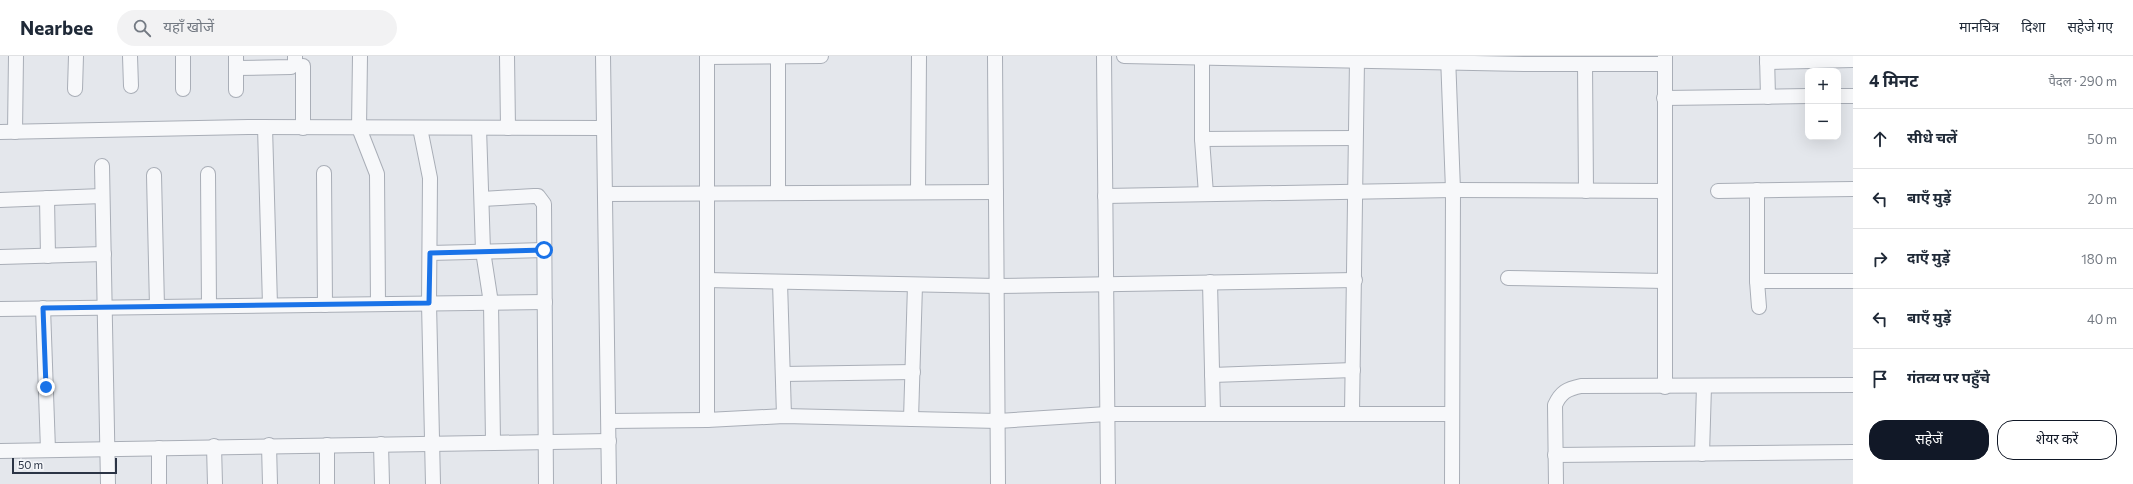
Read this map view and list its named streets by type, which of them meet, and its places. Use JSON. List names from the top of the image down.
{
  "scale_bar": "50 m",
  "page": {
    "header": "Nearbee",
    "search": "यहाँ खोजें",
    "nav": ["मानचित्र", "दिशा", "सहेजे गए"],
    "heading": ["4 मिनट", "पैदल · 290 m"],
    "map_buttons": ["+", "−"],
    "list": [
      ["सीधे चलें", "50 m"],
      ["बाएँ मुड़ें", "20 m"],
      ["दाएँ मुड़ें", "180 m"],
      ["बाएँ मुड़ें", "40 m"],
      "गंतव्य पर पहुँचे"
    ],
    "buttons": ["सहेजें", "शेयर करें"],
    "scale": "50 m"
  }
}
